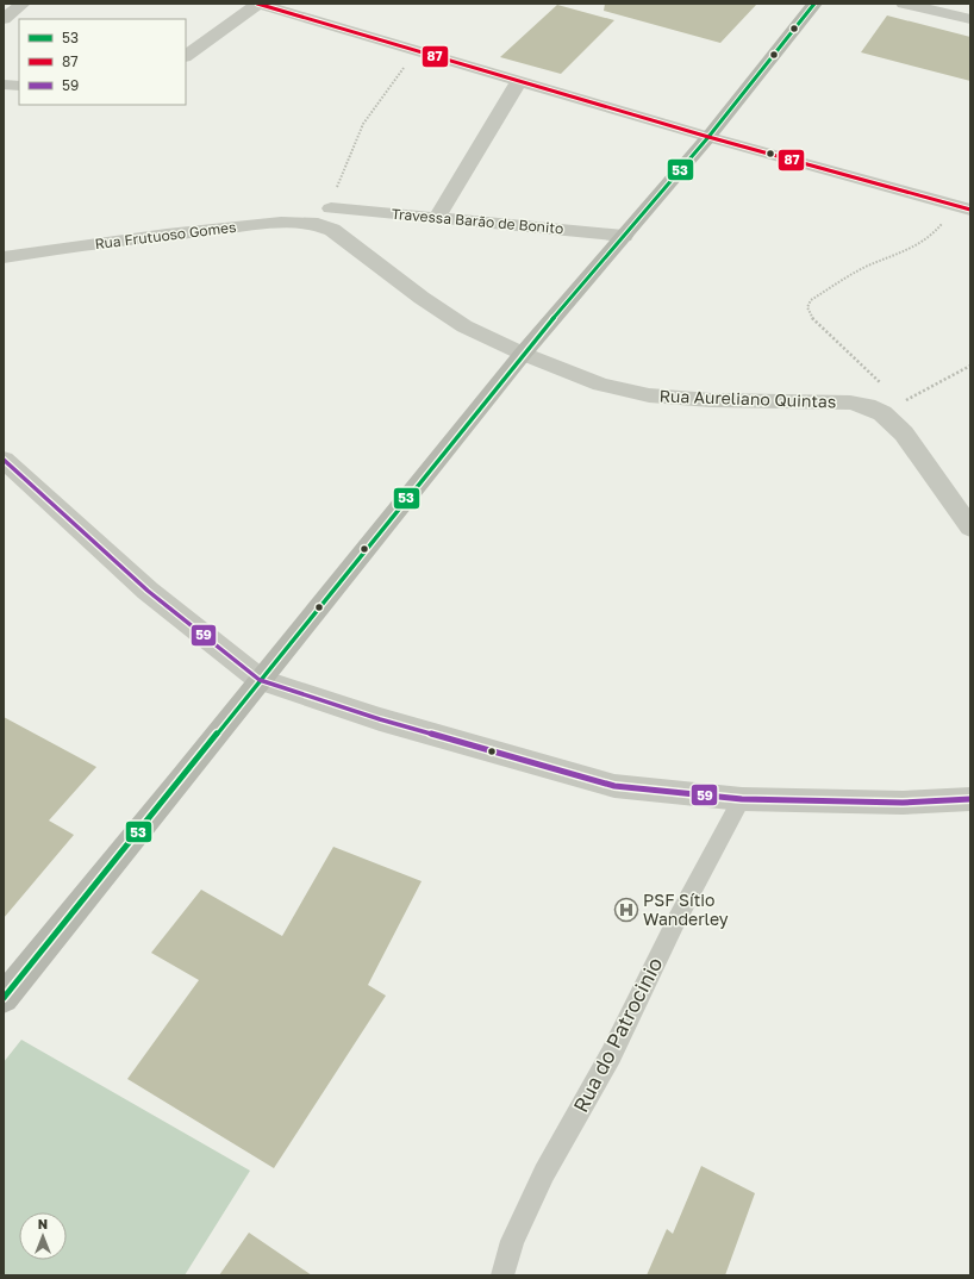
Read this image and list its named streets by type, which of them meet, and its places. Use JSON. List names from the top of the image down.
{
  "streets": {
    "street": ["Travessa Barão de Bonito", "Rua Frutuoso Gomes", "Rua Aureliano Quintas"],
    "lane": ["Rua do Patrocinio"]
  },
  "crossings": [
    ["Travessa Barão de Bonito", "Rua Frutuoso Gomes"],
    ["Travessa Barão de Bonito", "Rua Aureliano Quintas"],
    ["Rua Frutuoso Gomes", "Rua Aureliano Quintas"]
  ],
  "places": {
    "hospital": ["PSF Sítio Wanderley"]
  },
  "lines": ["transit line 53", "transit line 87", "transit line 59"],
  "legend": ["53", "87", "59"],
  "north": "top"
}
